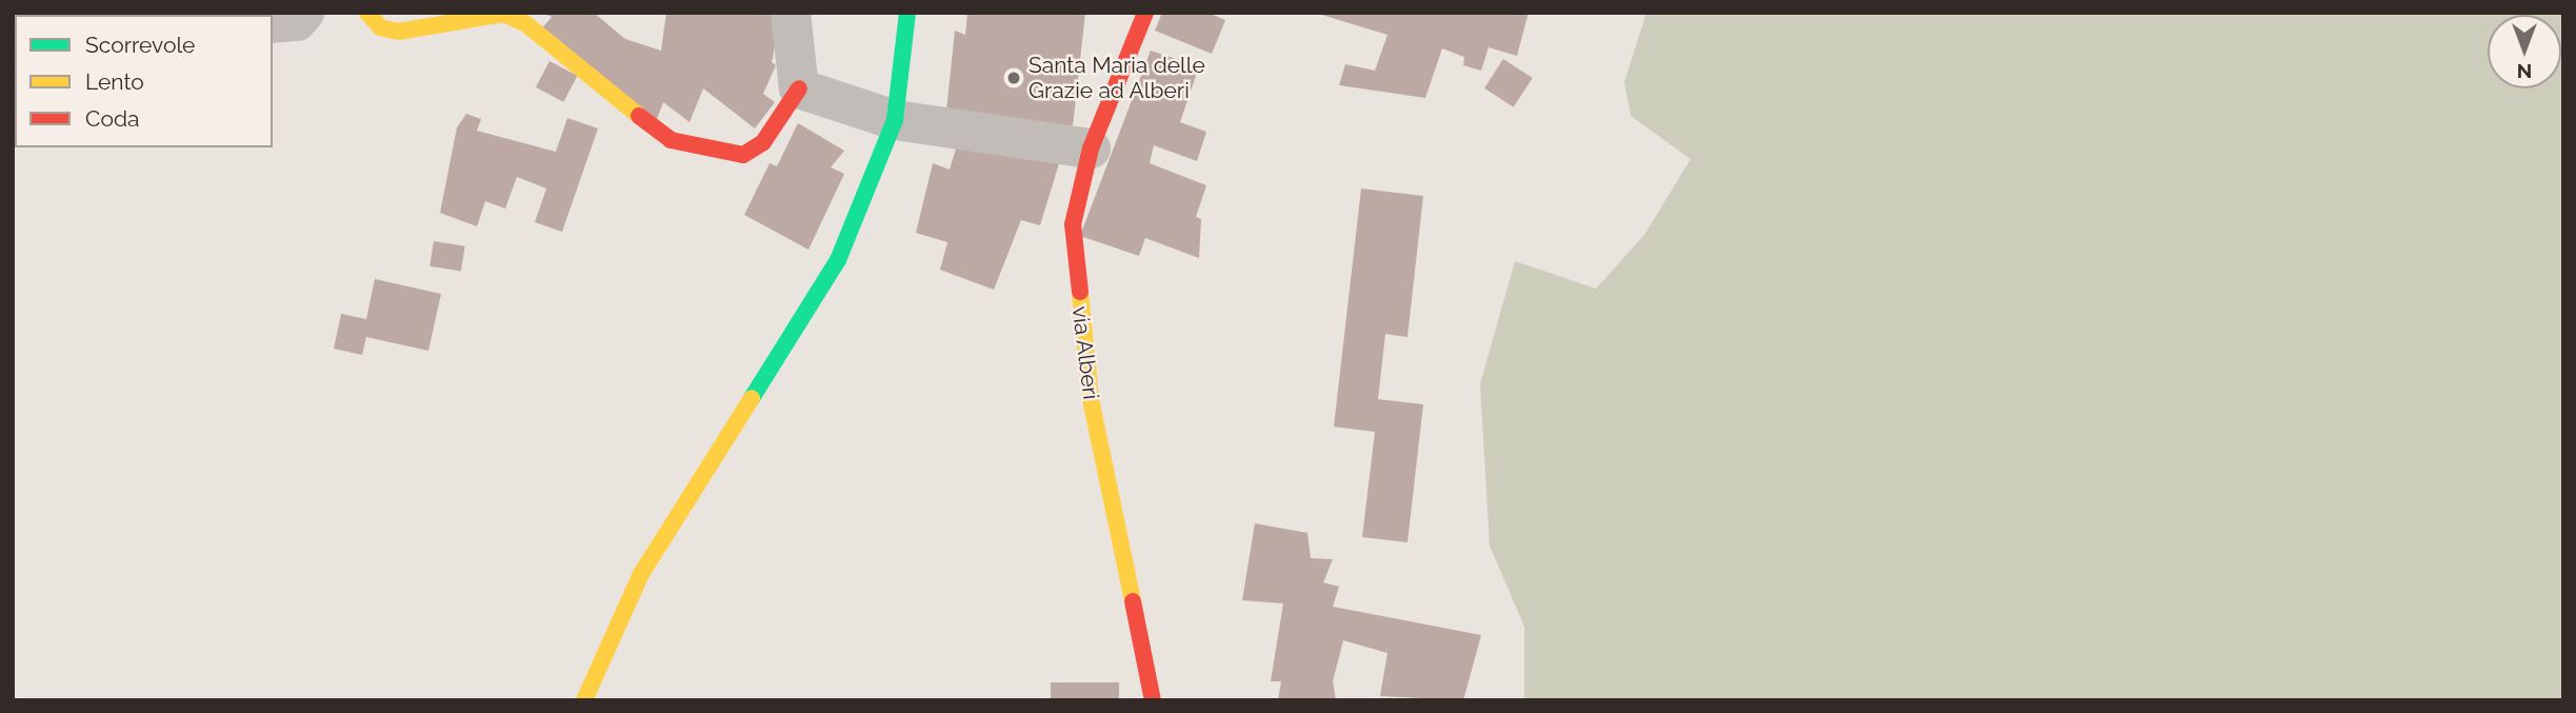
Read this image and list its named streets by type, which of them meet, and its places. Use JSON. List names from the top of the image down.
{
  "streets": {
    "street": ["via Alberi"]
  },
  "places": ["Santa Maria delle Grazie ad Alberi"],
  "legend": ["Scorrevole", "Lento", "Coda"],
  "north": "bottom"
}
